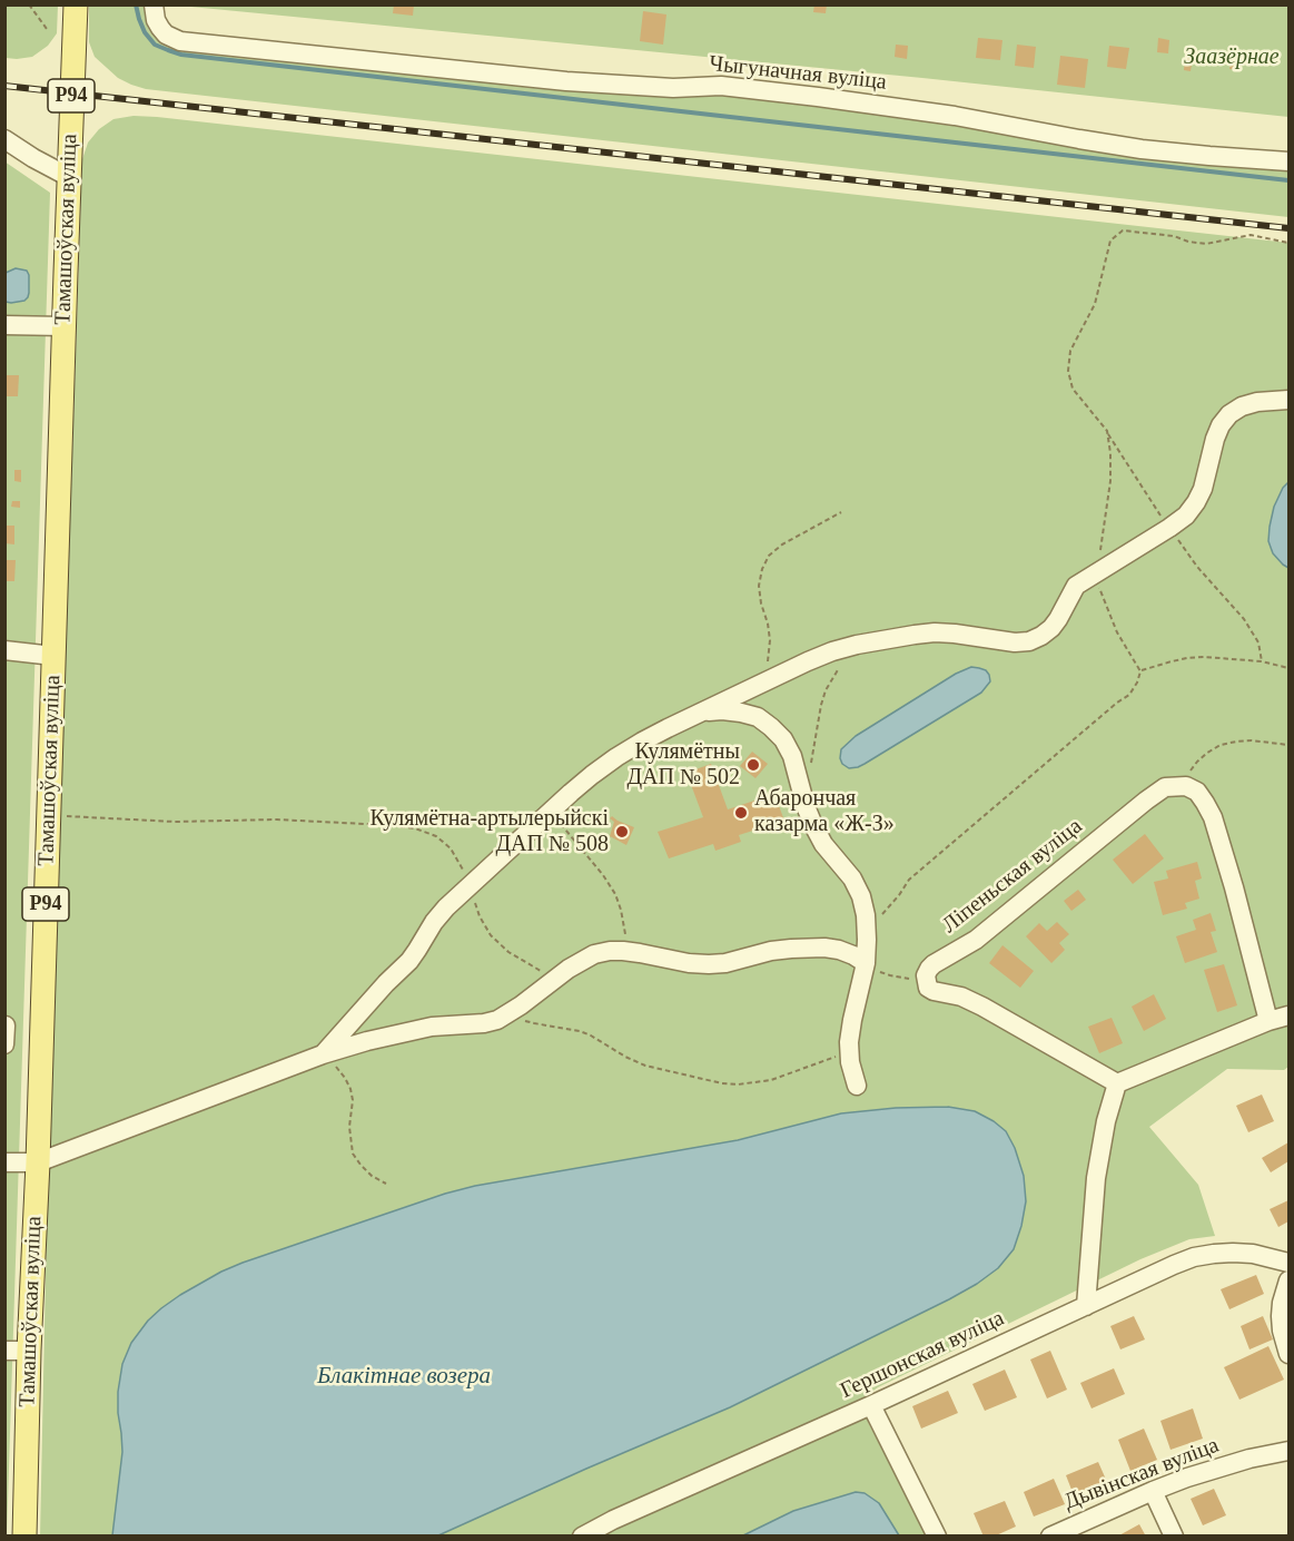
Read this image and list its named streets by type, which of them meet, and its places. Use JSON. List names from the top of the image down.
{
  "streets": {
    "main road": ["Р94", "Тамашоўская вуліца"],
    "street": [
      "Чыгуначная вуліца",
      "Ліпеньская вуліца",
      "Гершонская вуліца",
      "Дывінская вуліца"
    ]
  },
  "water": ["Блакітнае возера"],
  "parks": ["Заазёрнае"],
  "places": ["Кулямётны ДАП № 502", "Абарончая казарма «Ж-З»", "Кулямётна-артылерыйскі ДАП № 508"]
}
